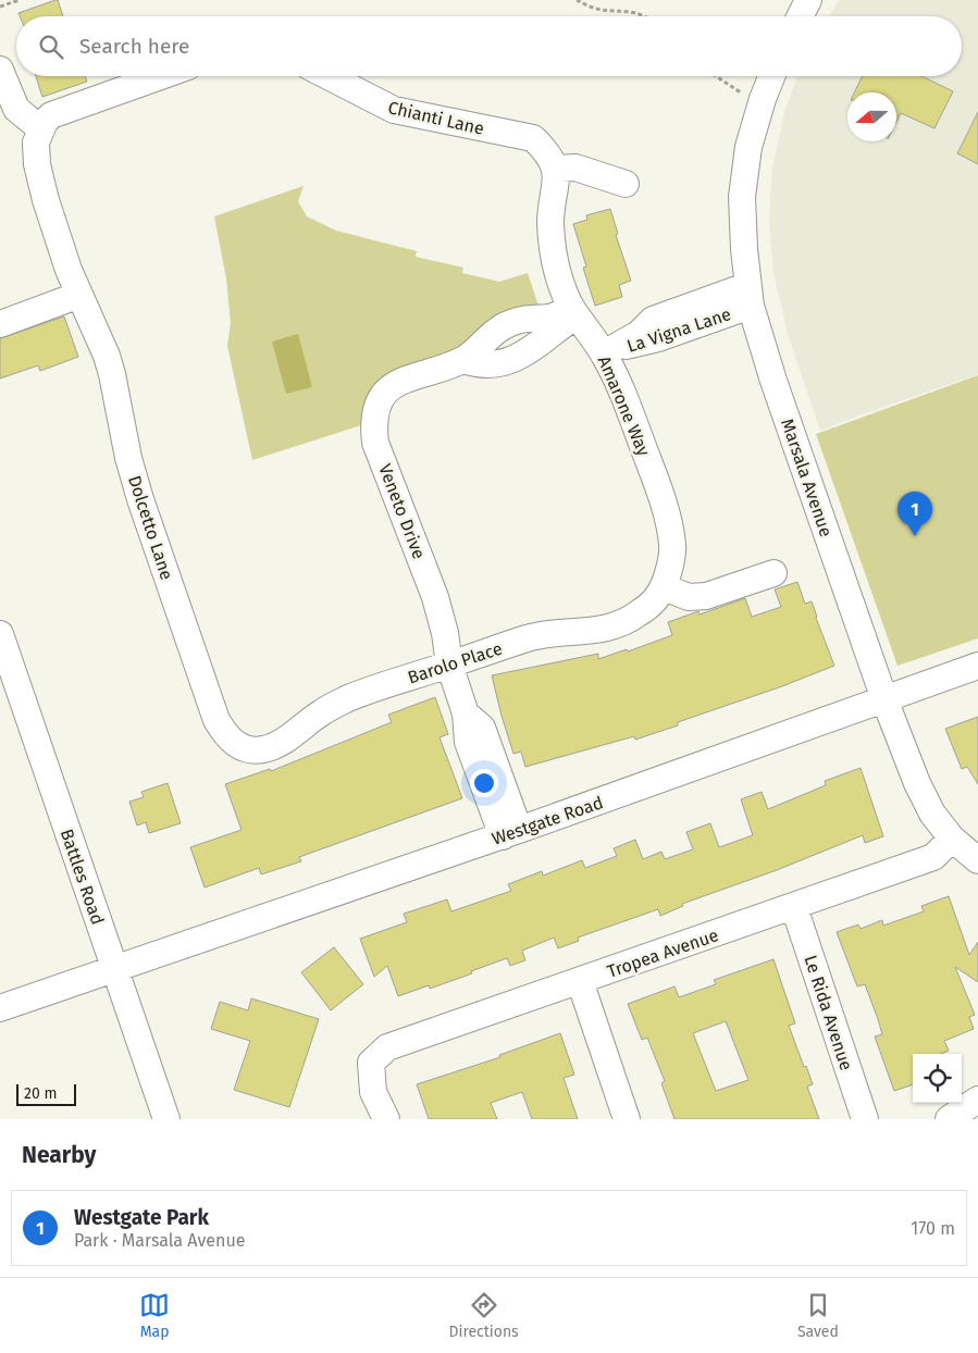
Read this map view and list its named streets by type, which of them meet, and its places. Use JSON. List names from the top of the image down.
{
  "streets": {
    "street": [
      "Chianti Lane",
      "La Vigna Lane",
      "Amarone Way",
      "Marsala Avenue",
      "Veneto Drive",
      "Dolcetto Lane",
      "Barolo Place",
      "Westgate Road",
      "Battles Road",
      "Tropea Avenue",
      "Le Rida Avenue"
    ]
  },
  "crossings": [
    ["Chianti Lane", "Amarone Way"],
    ["La Vigna Lane", "Amarone Way"],
    ["La Vigna Lane", "Marsala Avenue"],
    ["Amarone Way", "Veneto Drive"],
    ["Amarone Way", "Barolo Place"],
    ["Marsala Avenue", "Westgate Road"],
    ["Marsala Avenue", "Tropea Avenue"],
    ["Veneto Drive", "Barolo Place"],
    ["Veneto Drive", "Westgate Road"],
    ["Dolcetto Lane", "Barolo Place"],
    ["Westgate Road", "Battles Road"],
    ["Tropea Avenue", "Le Rida Avenue"]
  ],
  "scale_bar": "20 m",
  "north": "left",
  "page": {
    "search": "Search here",
    "pins": "1",
    "scale": "20 m",
    "heading": "Nearby",
    "list": [
      {
        "mark": "1",
        "name": "Westgate Park",
        "note": "Park · Marsala Avenue",
        "value": "170 m"
      }
    ],
    "nav": ["Map", "Directions", "Saved"]
  }
}
